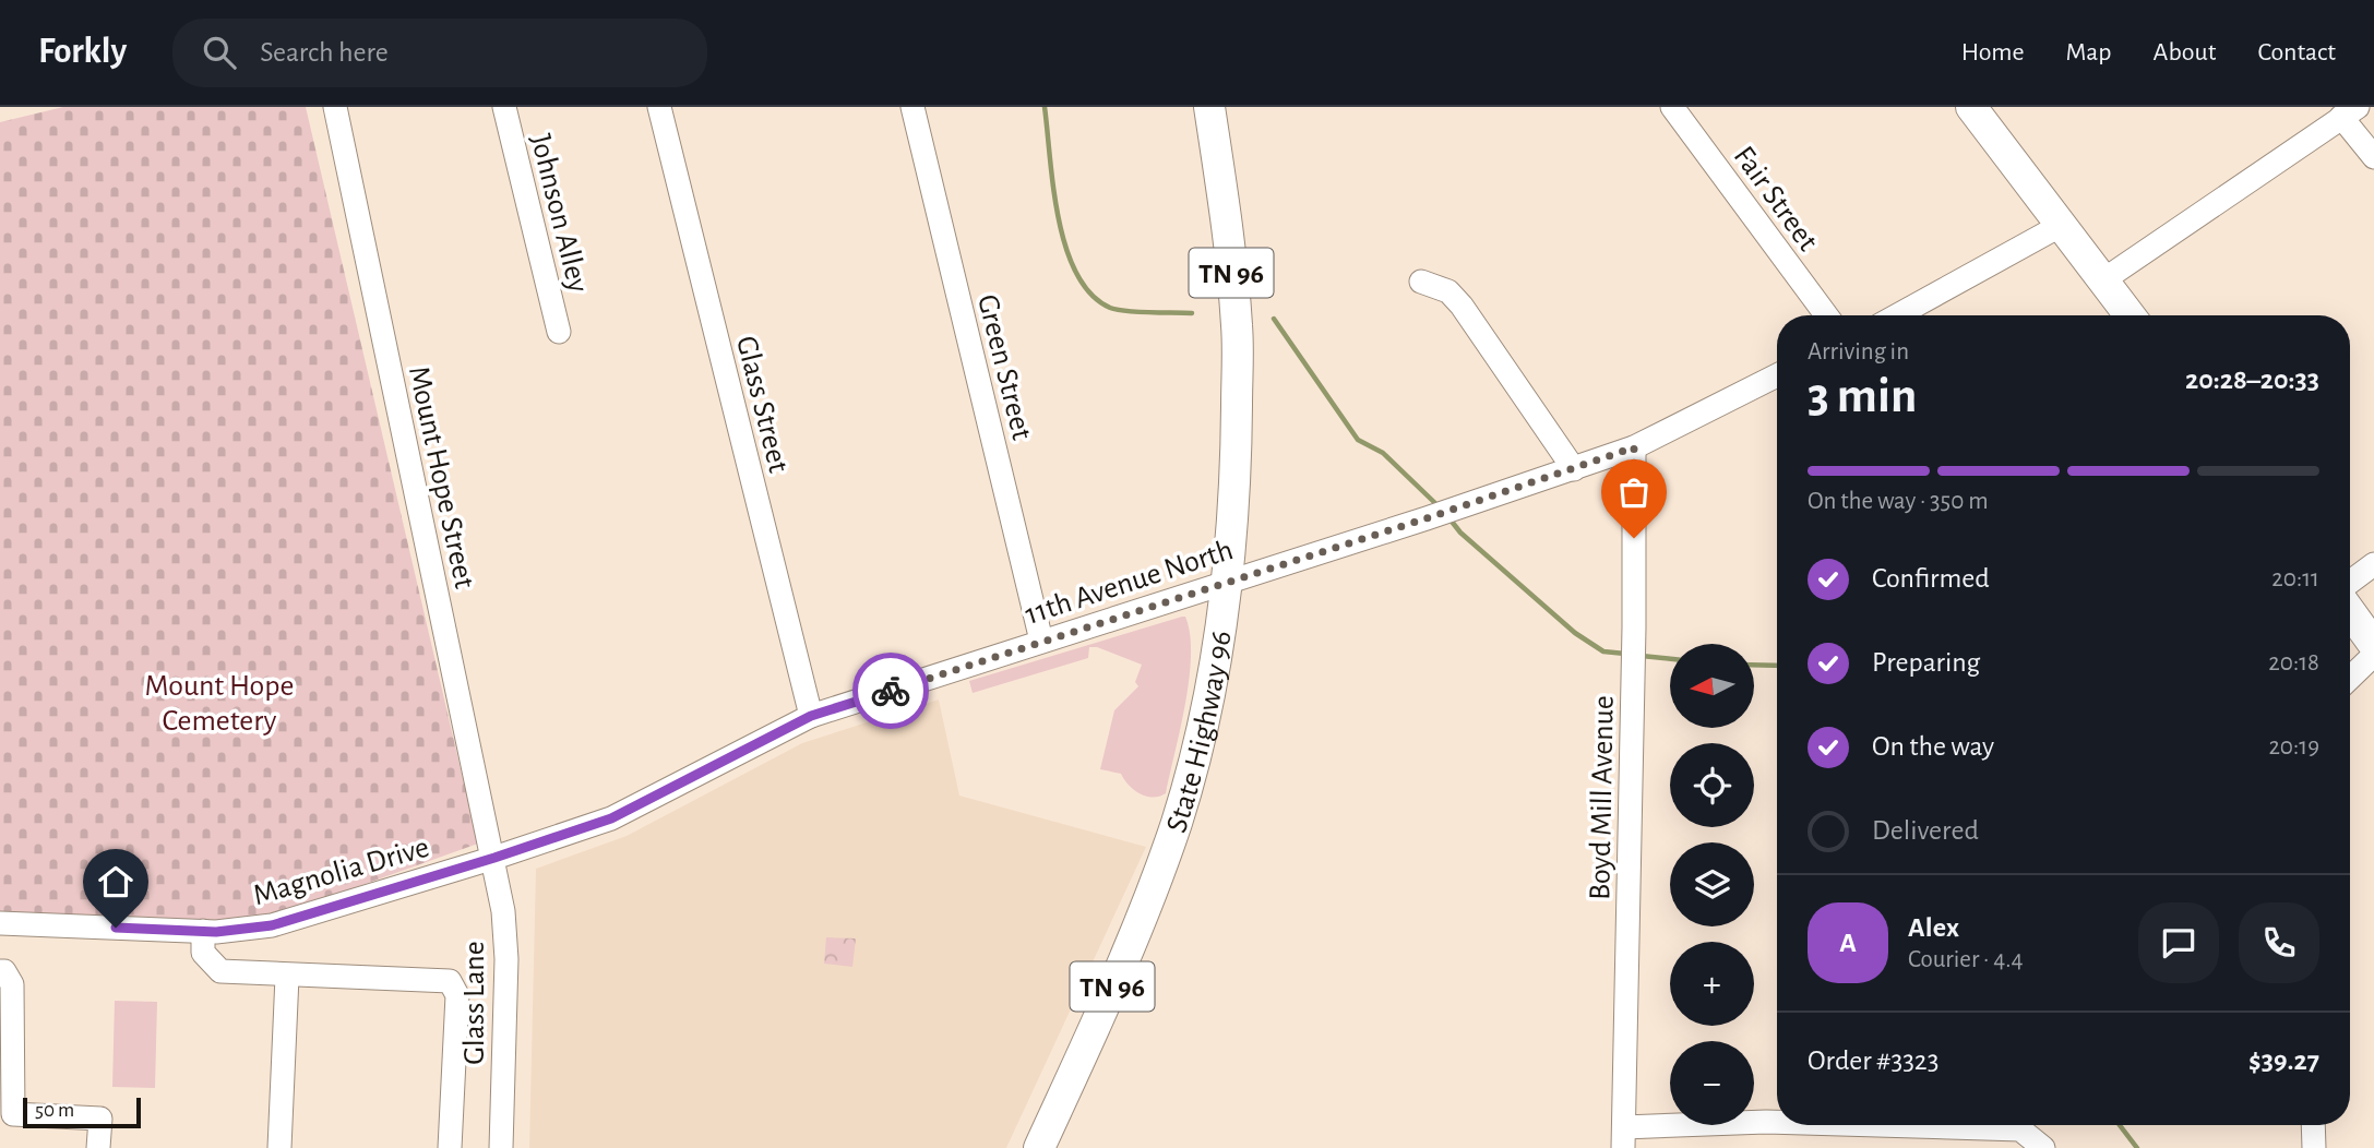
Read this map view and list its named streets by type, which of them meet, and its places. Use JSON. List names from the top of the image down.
{
  "streets": {
    "main road": ["TN 96", "State Highway 96"],
    "street": [
      "Fair Street",
      "Johnson Alley",
      "Green Street",
      "Glass Street",
      "Mount Hope Street",
      "11th Avenue North",
      "Boyd Mill Avenue",
      "Magnolia Drive",
      "Glass Lane"
    ]
  },
  "crossings": [
    ["Green Street", "11th Avenue North"],
    ["Glass Street", "11th Avenue North"],
    ["Mount Hope Street", "11th Avenue North"],
    ["Mount Hope Street", "Magnolia Drive"],
    ["Mount Hope Street", "Glass Lane"],
    ["11th Avenue North", "State Highway 96"],
    ["11th Avenue North", "Boyd Mill Avenue"],
    ["11th Avenue North", "Magnolia Drive"],
    ["11th Avenue North", "Glass Lane"],
    ["Magnolia Drive", "Glass Lane"]
  ],
  "parks": ["Mount Hope Cemetery"],
  "scale_bar": "50 m",
  "north": "left",
  "page": {
    "header": "Forkly",
    "search": "Search here",
    "nav": [
      "Home",
      "Map",
      "About",
      "Contact"
    ],
    "heading": ["3 min", "Arriving in", "20:28–20:33"],
    "panel": [
      "Alex",
      "Courier · 4.4",
      "Order #3323",
      "$39.27"
    ],
    "bar": "On the way · 350 m",
    "list": [
      ["Confirmed", "20:11"],
      ["Preparing", "20:18"],
      ["On the way", "20:19"],
      "Delivered"
    ],
    "map_buttons": ["+", "−"],
    "round": "A",
    "scale": "50 m"
  }
}
